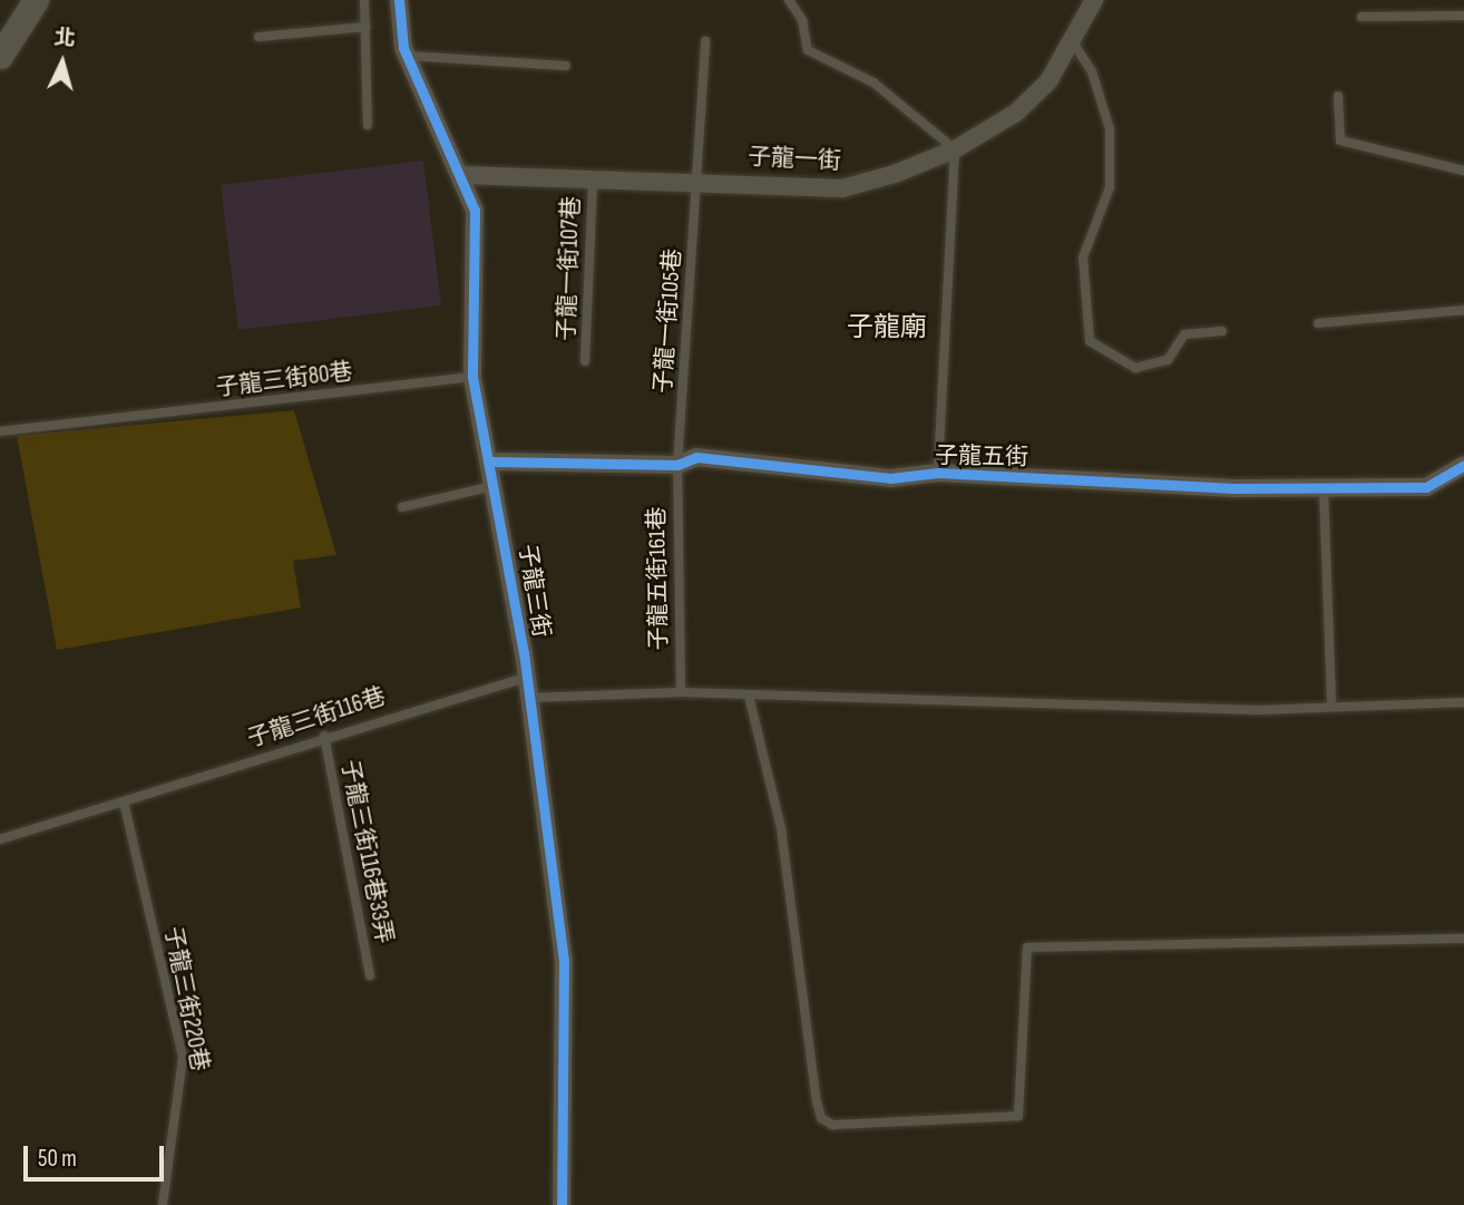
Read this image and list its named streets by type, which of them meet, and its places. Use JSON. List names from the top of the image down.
{
  "streets": {
    "street": ["子龍一街", "子龍五街", "子龍三街"],
    "lane": [
      "子龍一街107巷",
      "子龍一街105巷",
      "子龍三街80巷",
      "子龍五街161巷",
      "子龍三街116巷",
      "子龍三街116巷33弄",
      "子龍三街220巷"
    ]
  },
  "crossings": [
    ["子龍一街", "子龍一街107巷"],
    ["子龍一街", "子龍一街105巷"],
    ["子龍一街", "子龍三街"],
    ["子龍一街105巷", "子龍五街"],
    ["子龍一街105巷", "子龍五街161巷"],
    ["子龍三街80巷", "子龍三街"],
    ["子龍五街", "子龍五街161巷"],
    ["子龍五街", "子龍三街"],
    ["子龍三街", "子龍三街116巷"],
    ["子龍三街116巷", "子龍三街116巷33弄"],
    ["子龍三街116巷", "子龍三街220巷"]
  ],
  "districts": ["子龍廟"],
  "scale_bar": "50 m",
  "north": "top"
}
